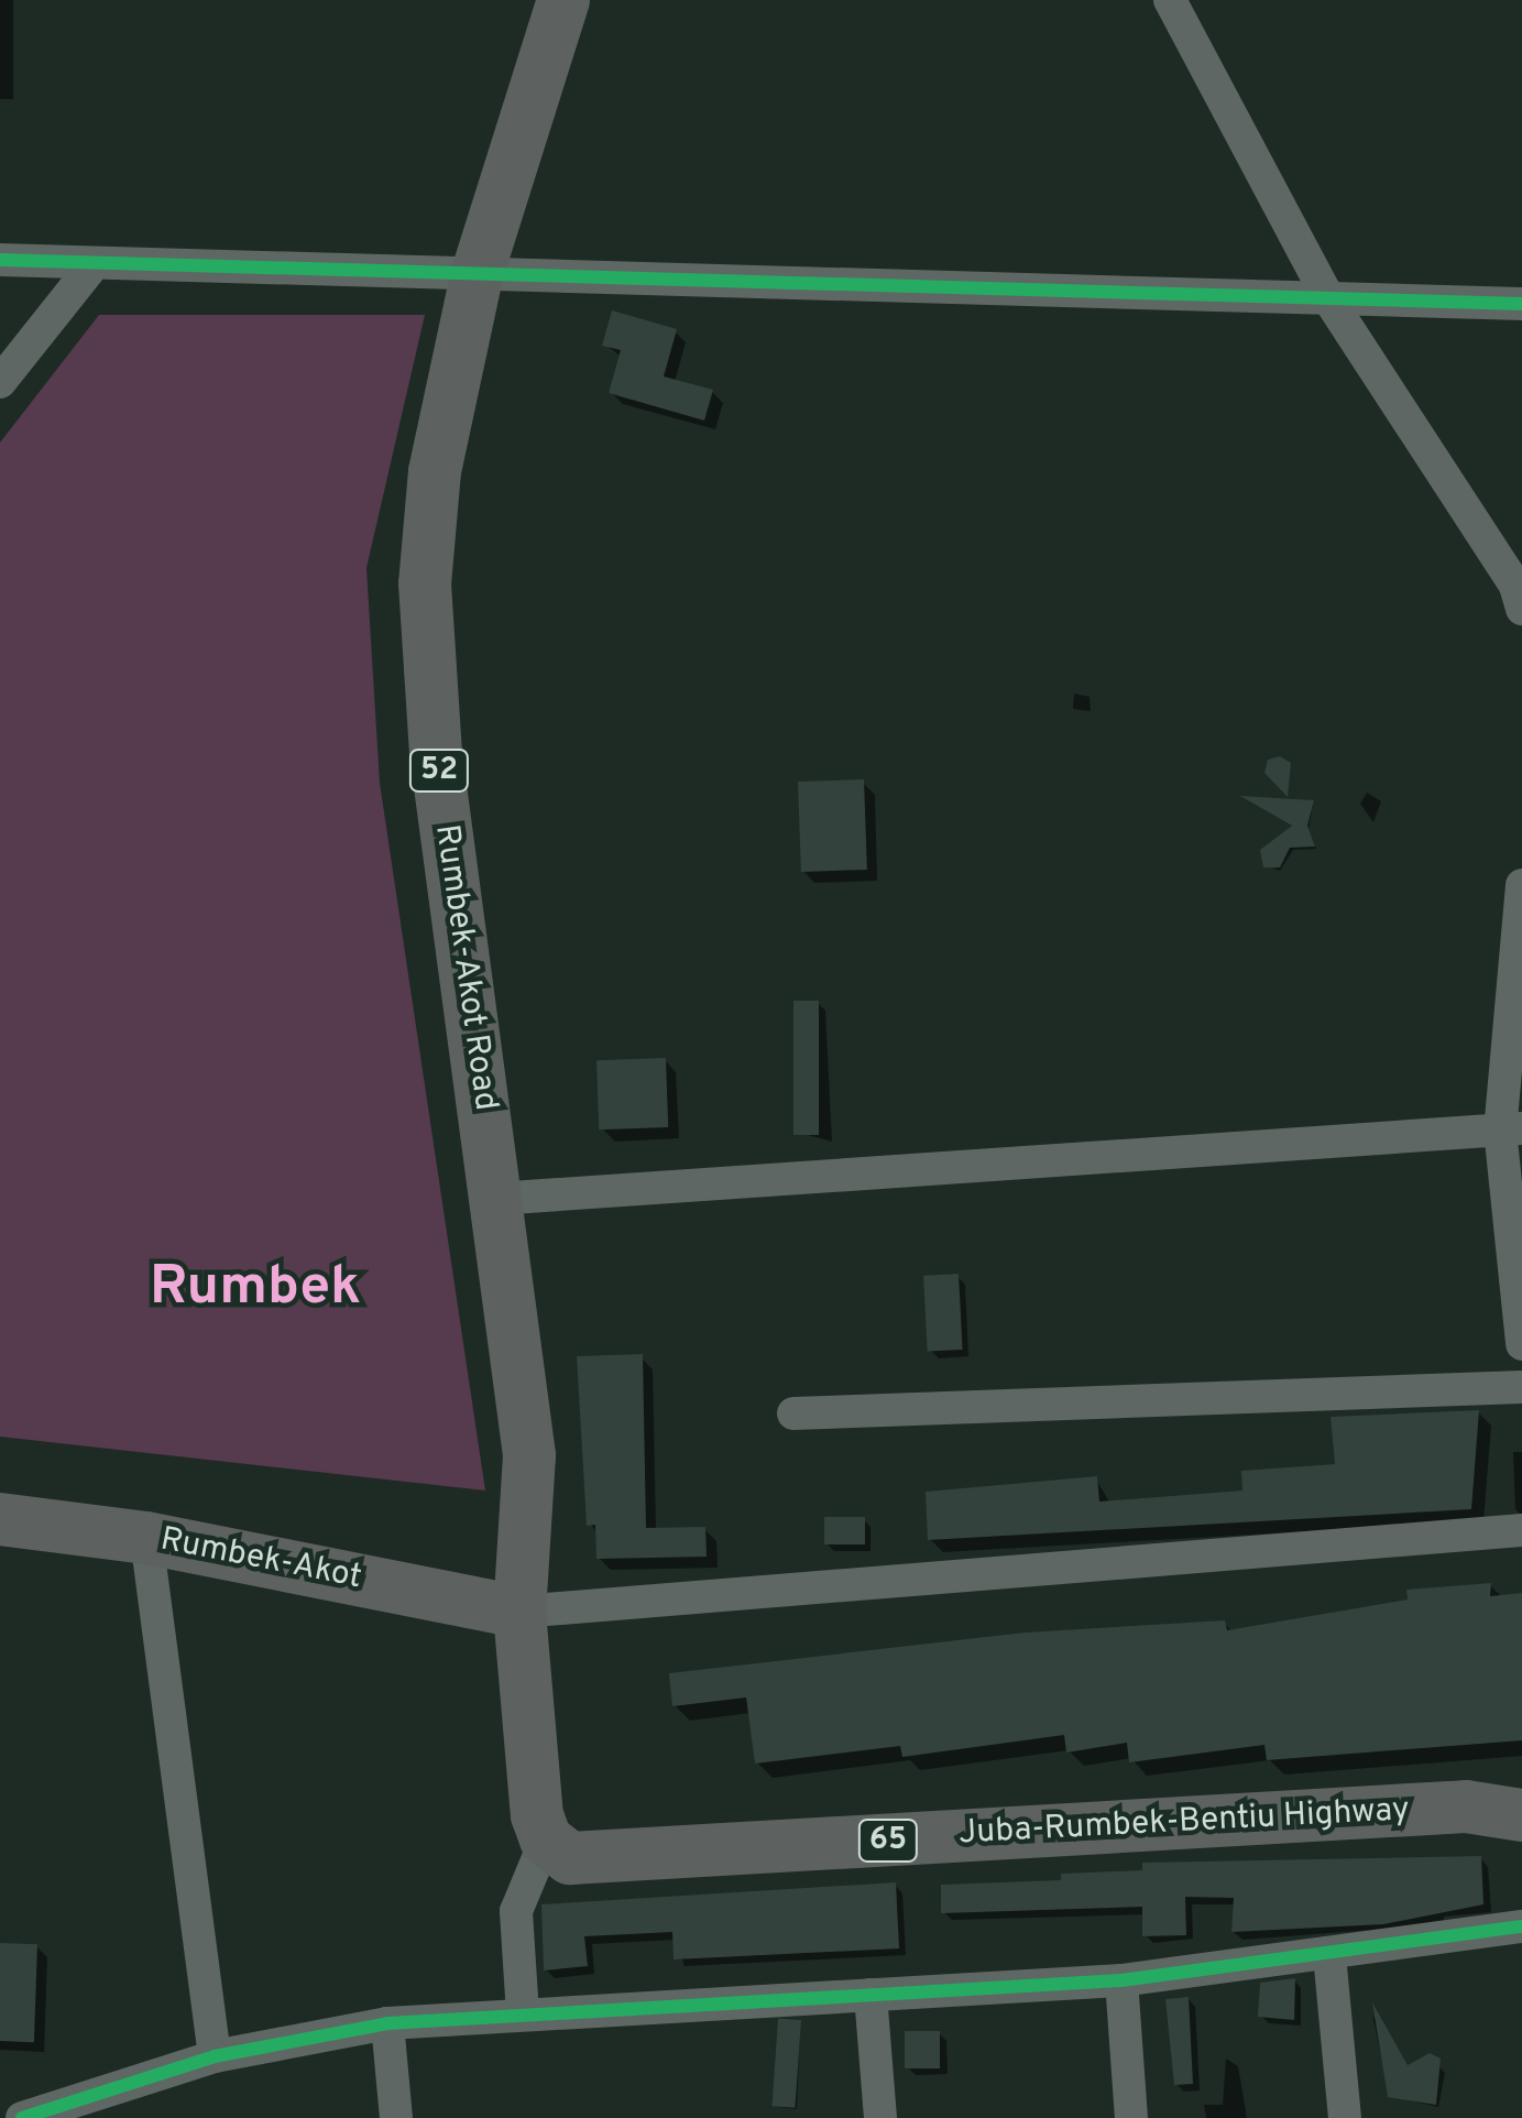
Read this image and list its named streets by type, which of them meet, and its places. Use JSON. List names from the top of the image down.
{
  "streets": {
    "main road": [
      "52",
      "Rumbek-Akot Road",
      "Rumbek-Akot",
      "Juba-Rumbek-Bentiu Highway",
      "65"
    ]
  },
  "crossings": [
    ["Rumbek-Akot Road", "Rumbek-Akot"]
  ],
  "districts": ["Rumbek"]
}
